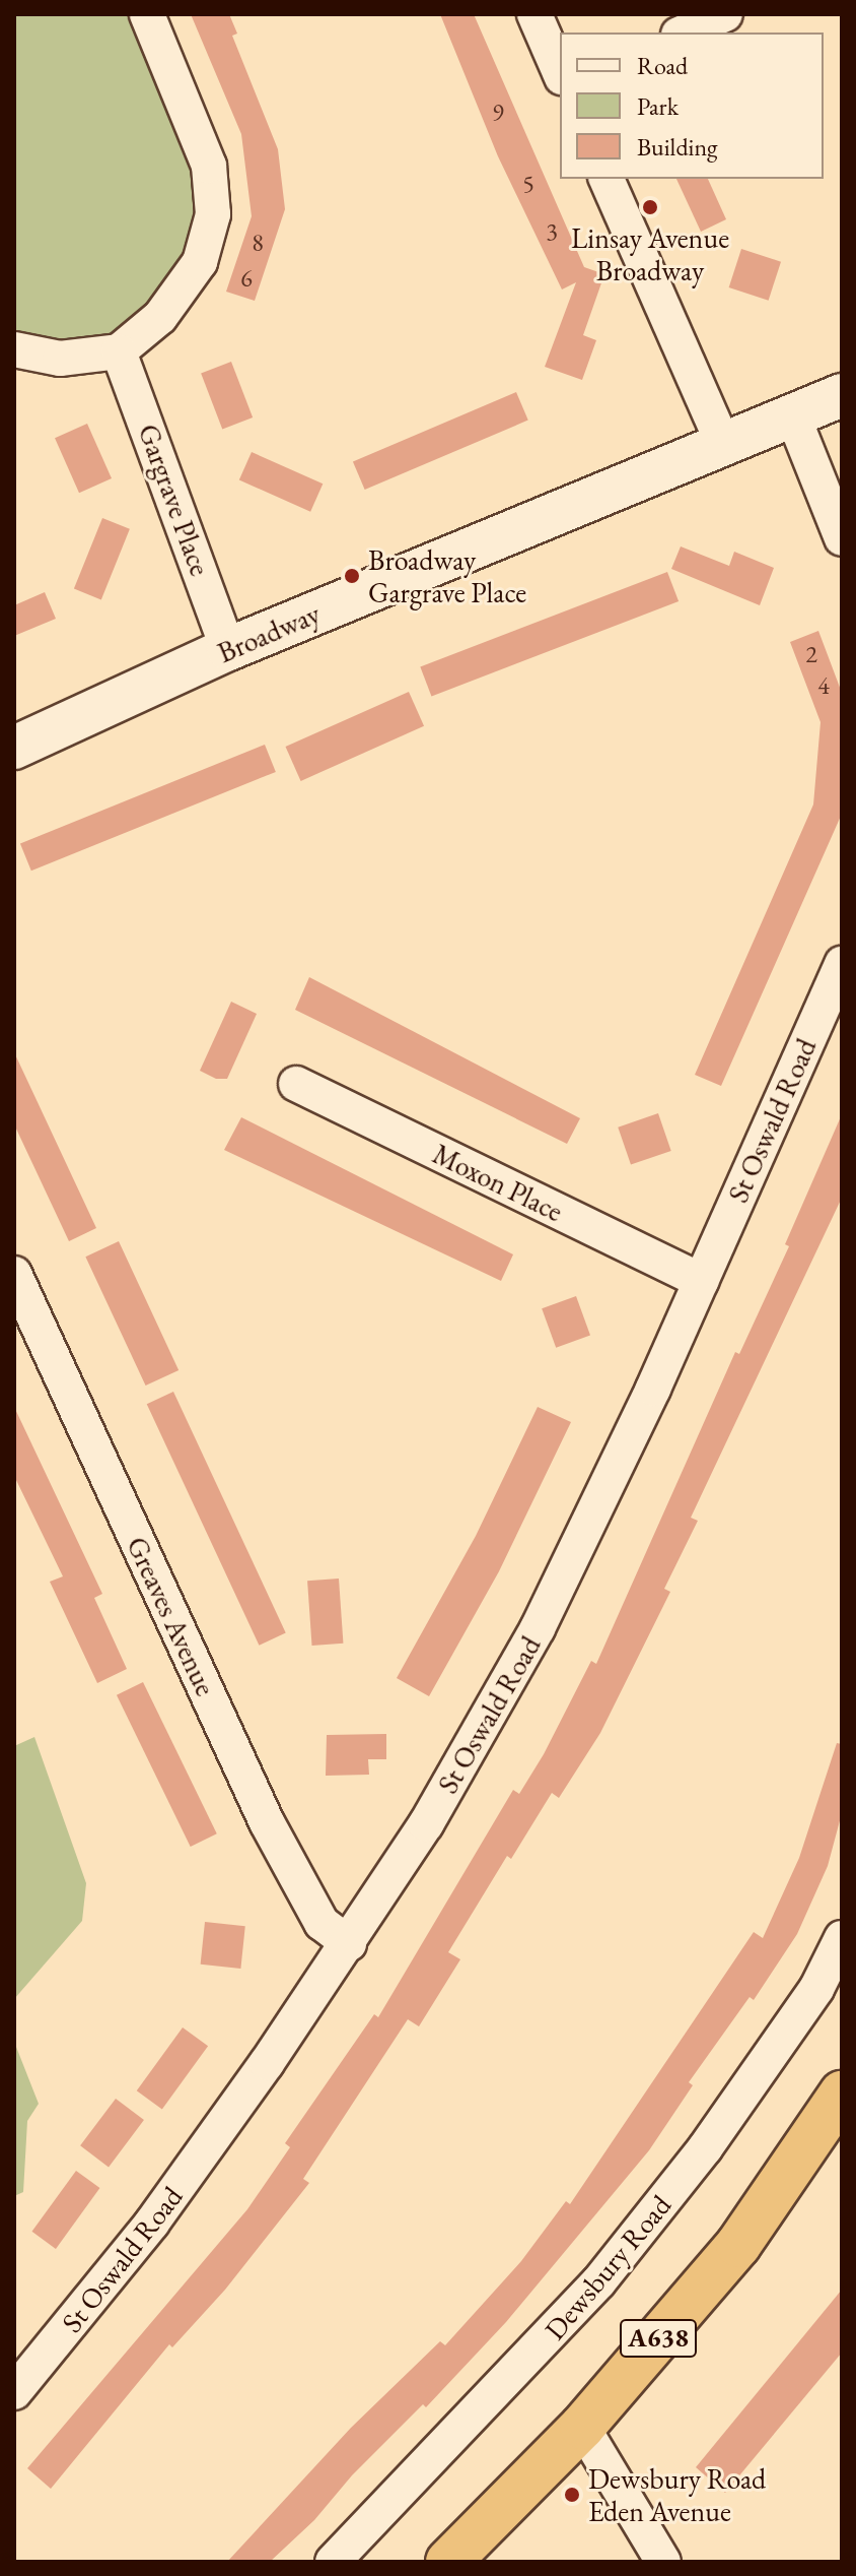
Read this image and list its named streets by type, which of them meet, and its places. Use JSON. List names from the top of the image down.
{
  "streets": {
    "highway": ["A638"],
    "street": [
      "Gargrave Place",
      "Broadway",
      "St Oswald Road",
      "Moxon Place",
      "Greaves Avenue",
      "Dewsbury Road"
    ]
  },
  "crossings": [
    ["Gargrave Place", "Broadway"],
    ["St Oswald Road", "Moxon Place"],
    ["St Oswald Road", "Greaves Avenue"]
  ],
  "places": ["Linsay Avenue Broadway", "Broadway Gargrave Place", "Dewsbury Road Eden Avenue"],
  "house_numbers": [
    "9",
    "5",
    "3",
    "8",
    "6",
    "2",
    "4"
  ],
  "legend": ["Road", "Park", "Building"]
}
